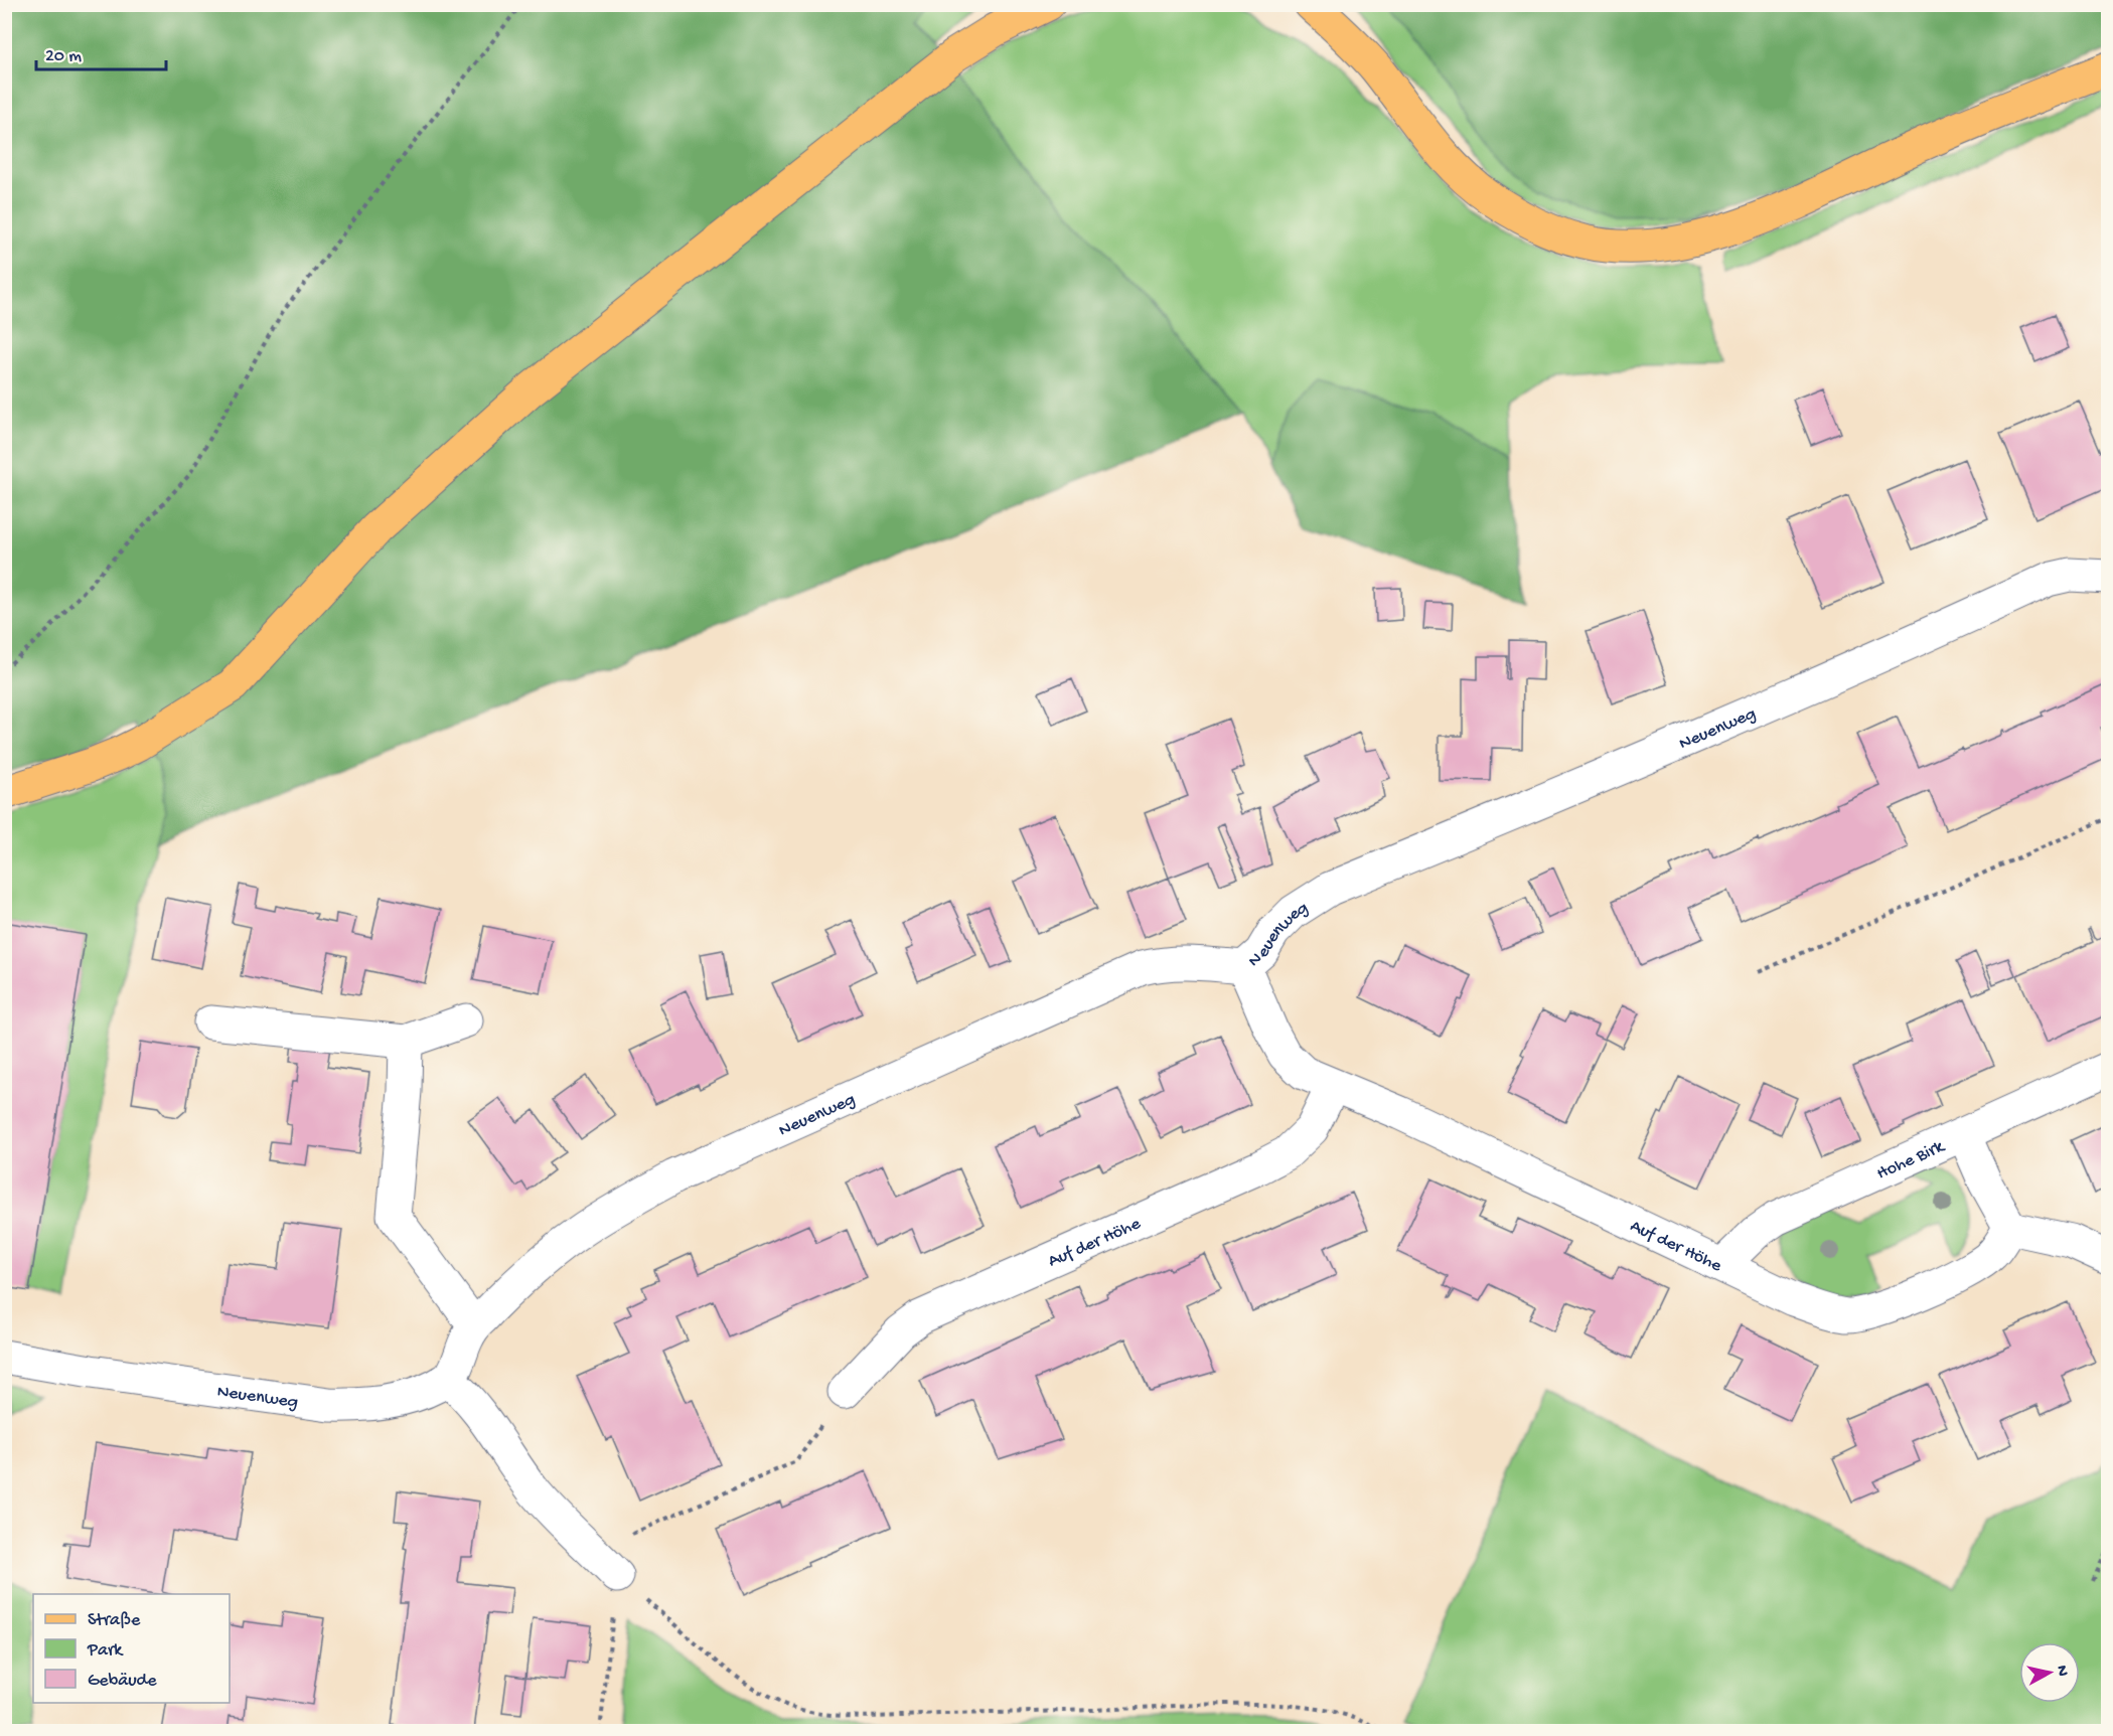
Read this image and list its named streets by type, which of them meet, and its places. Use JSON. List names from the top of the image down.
{
  "streets": {
    "street": ["Neuenweg", "Hohe Birk", "Auf der Höhe"]
  },
  "crossings": [
    ["Neuenweg", "Auf der Höhe"],
    ["Hohe Birk", "Auf der Höhe"]
  ],
  "legend": ["Straße", "Park", "Gebäude"],
  "scale_bar": "20 m",
  "north": "right"
}
